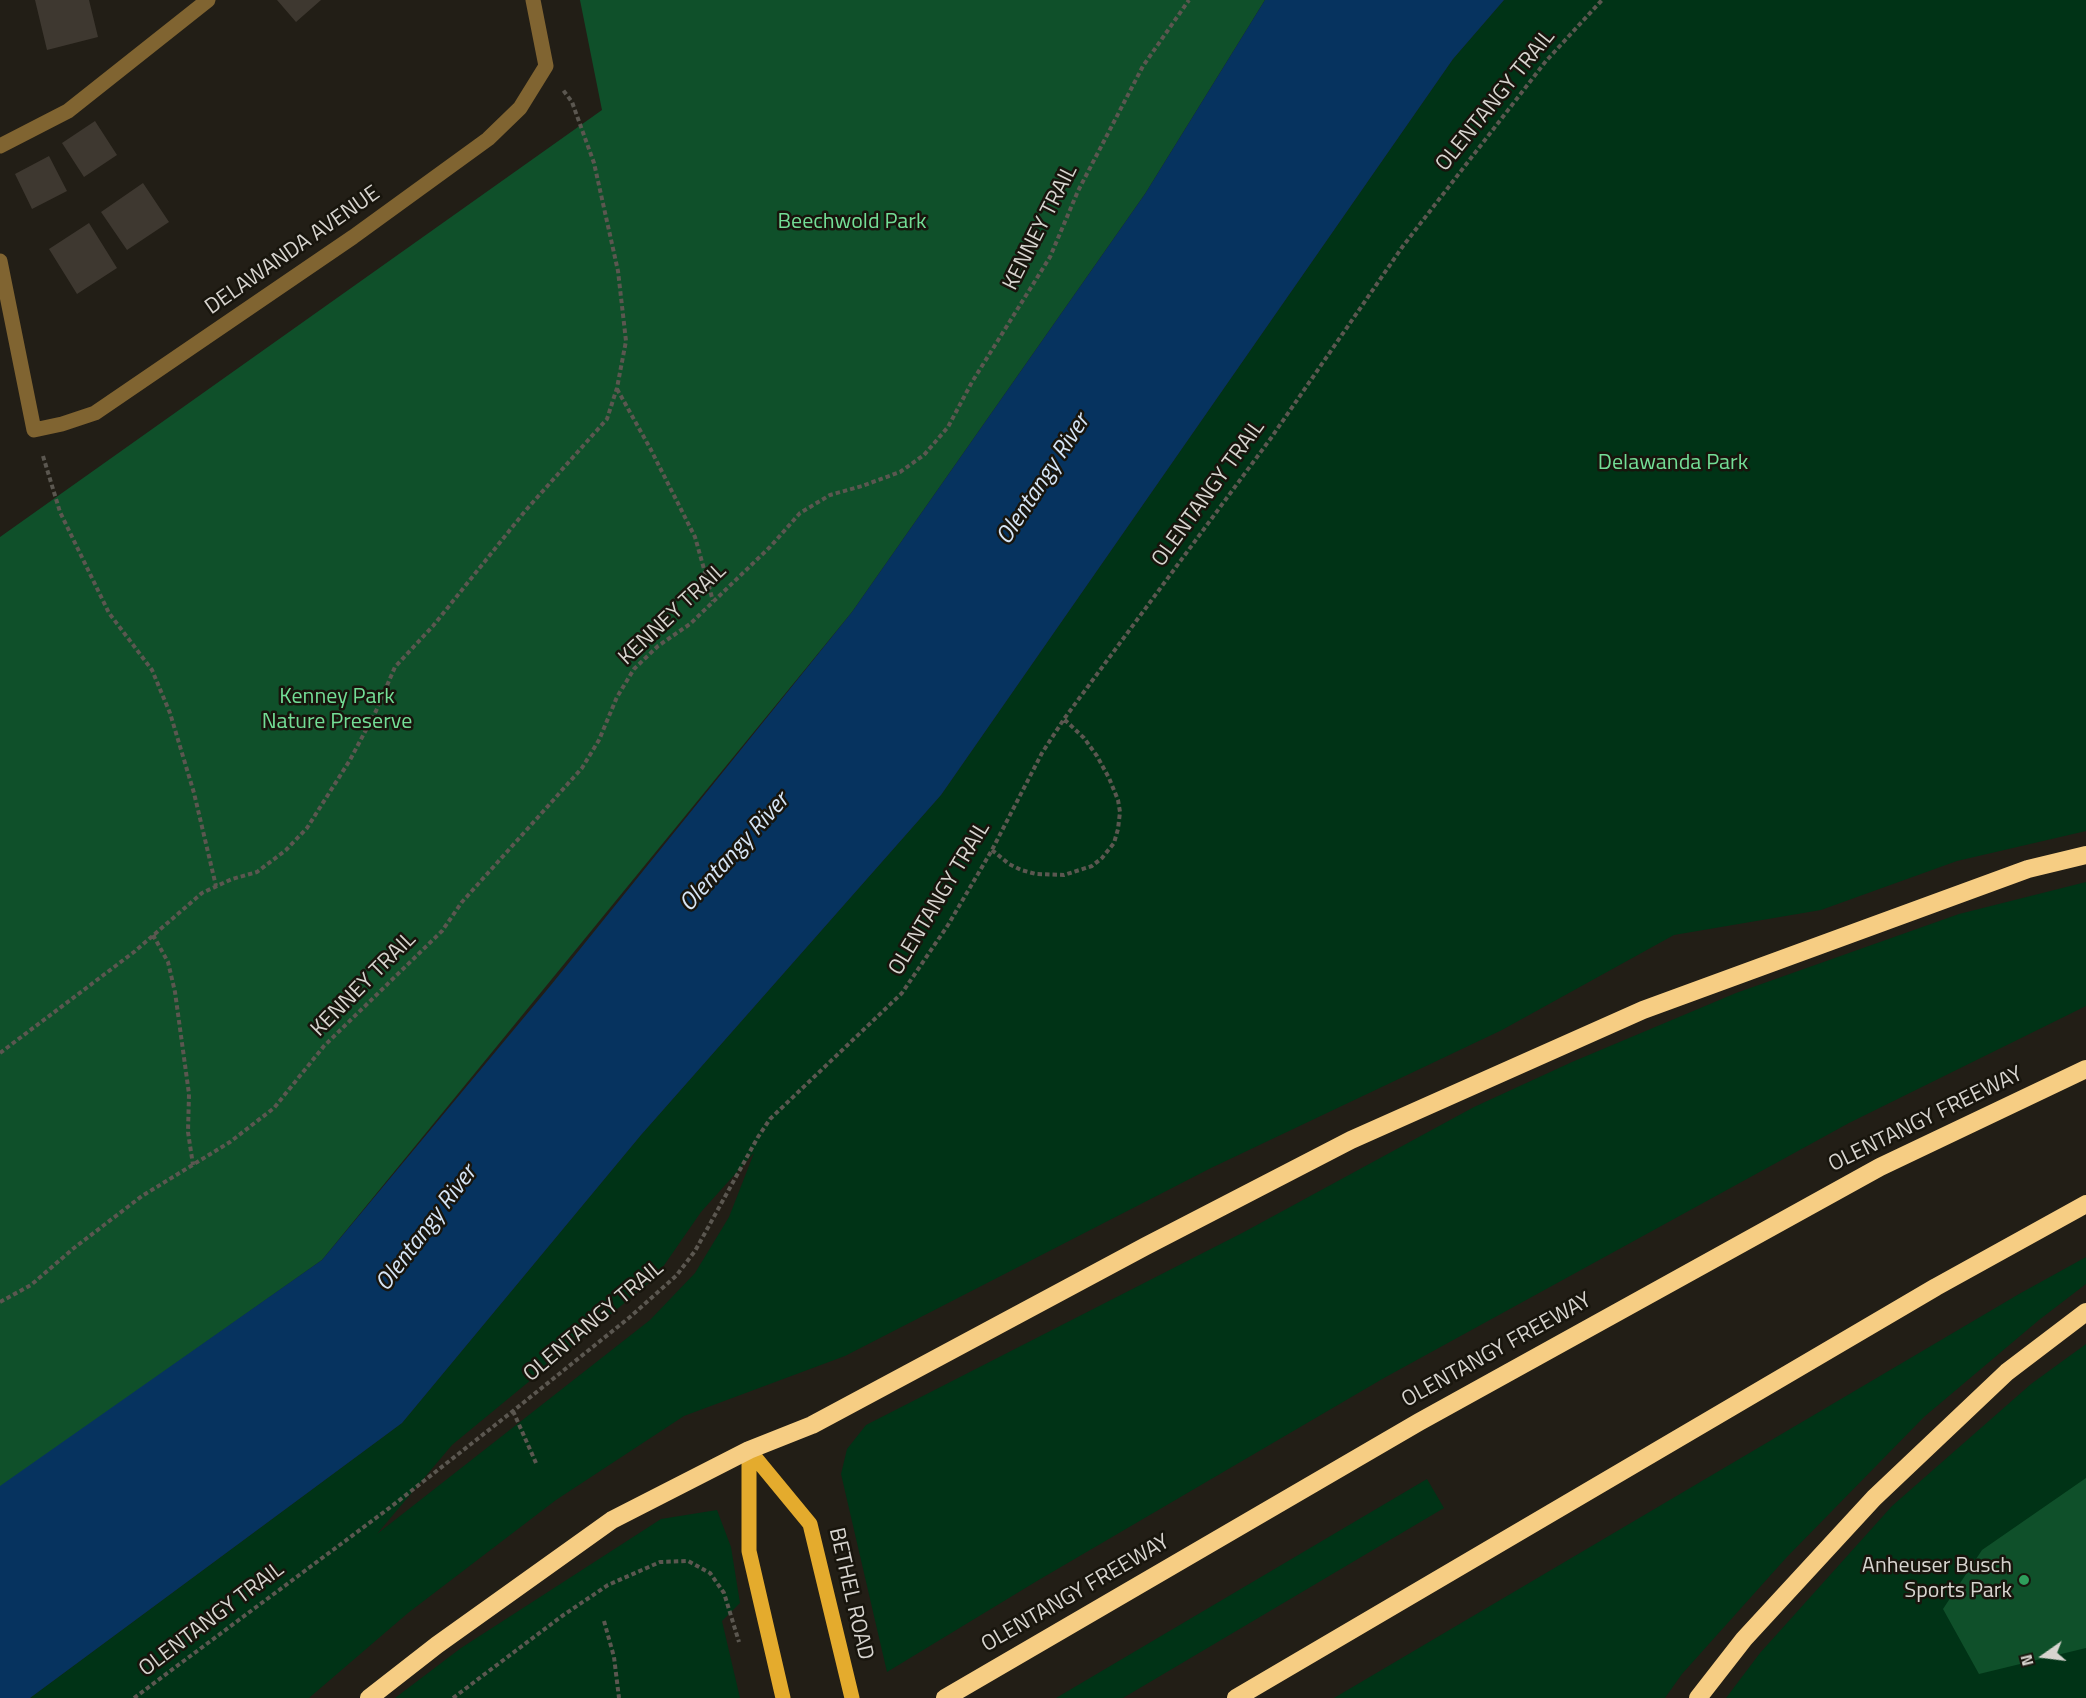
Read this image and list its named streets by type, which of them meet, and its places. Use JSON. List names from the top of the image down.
{
  "streets": {
    "highway": ["OLENTANGY FREEWAY"],
    "main road": ["BETHEL ROAD"],
    "street": ["DELAWANDA AVENUE"],
    "path": ["OLENTANGY TRAIL", "KENNEY TRAIL"]
  },
  "water": ["Olentangy River"],
  "parks": ["Beechwold Park", "Delawanda Park", "Kenney Park Nature Preserve"],
  "places": ["Anheuser Busch Sports Park"],
  "north": "left"
}
